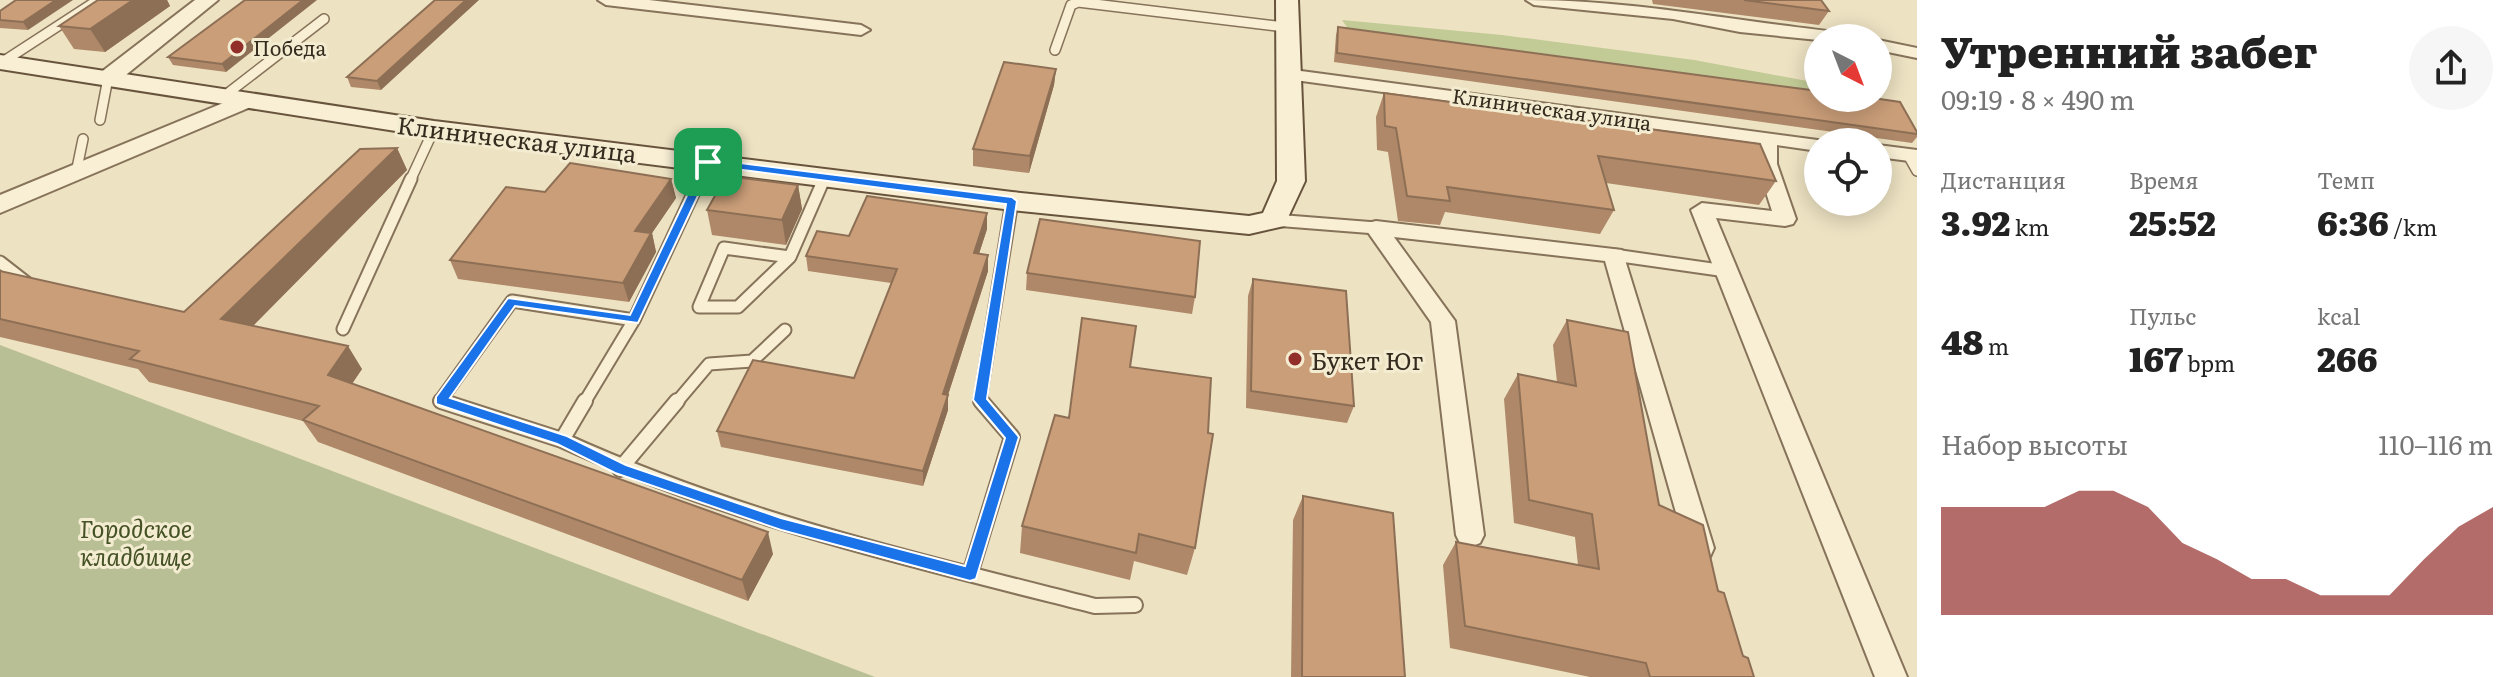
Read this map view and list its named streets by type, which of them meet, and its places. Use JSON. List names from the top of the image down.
{
  "streets": {
    "main road": ["Клиническая улица"]
  },
  "parks": ["Городское кладбище"],
  "places": ["Победа", "Букет Юг"],
  "north": "bottom right",
  "page": {
    "heading": ["Утренний забег", "09:19 · 8 × 490 m"],
    "stats": [
      ["Дистанция", "3.92 km"],
      ["Время", "25:52"],
      ["Темп", "6:36 /km"],
      ["48 m"],
      ["Пульс", "167 bpm"],
      ["kcal", "266"]
    ],
    "chart": ["Набор высоты", "110–116 m"]
  }
}
